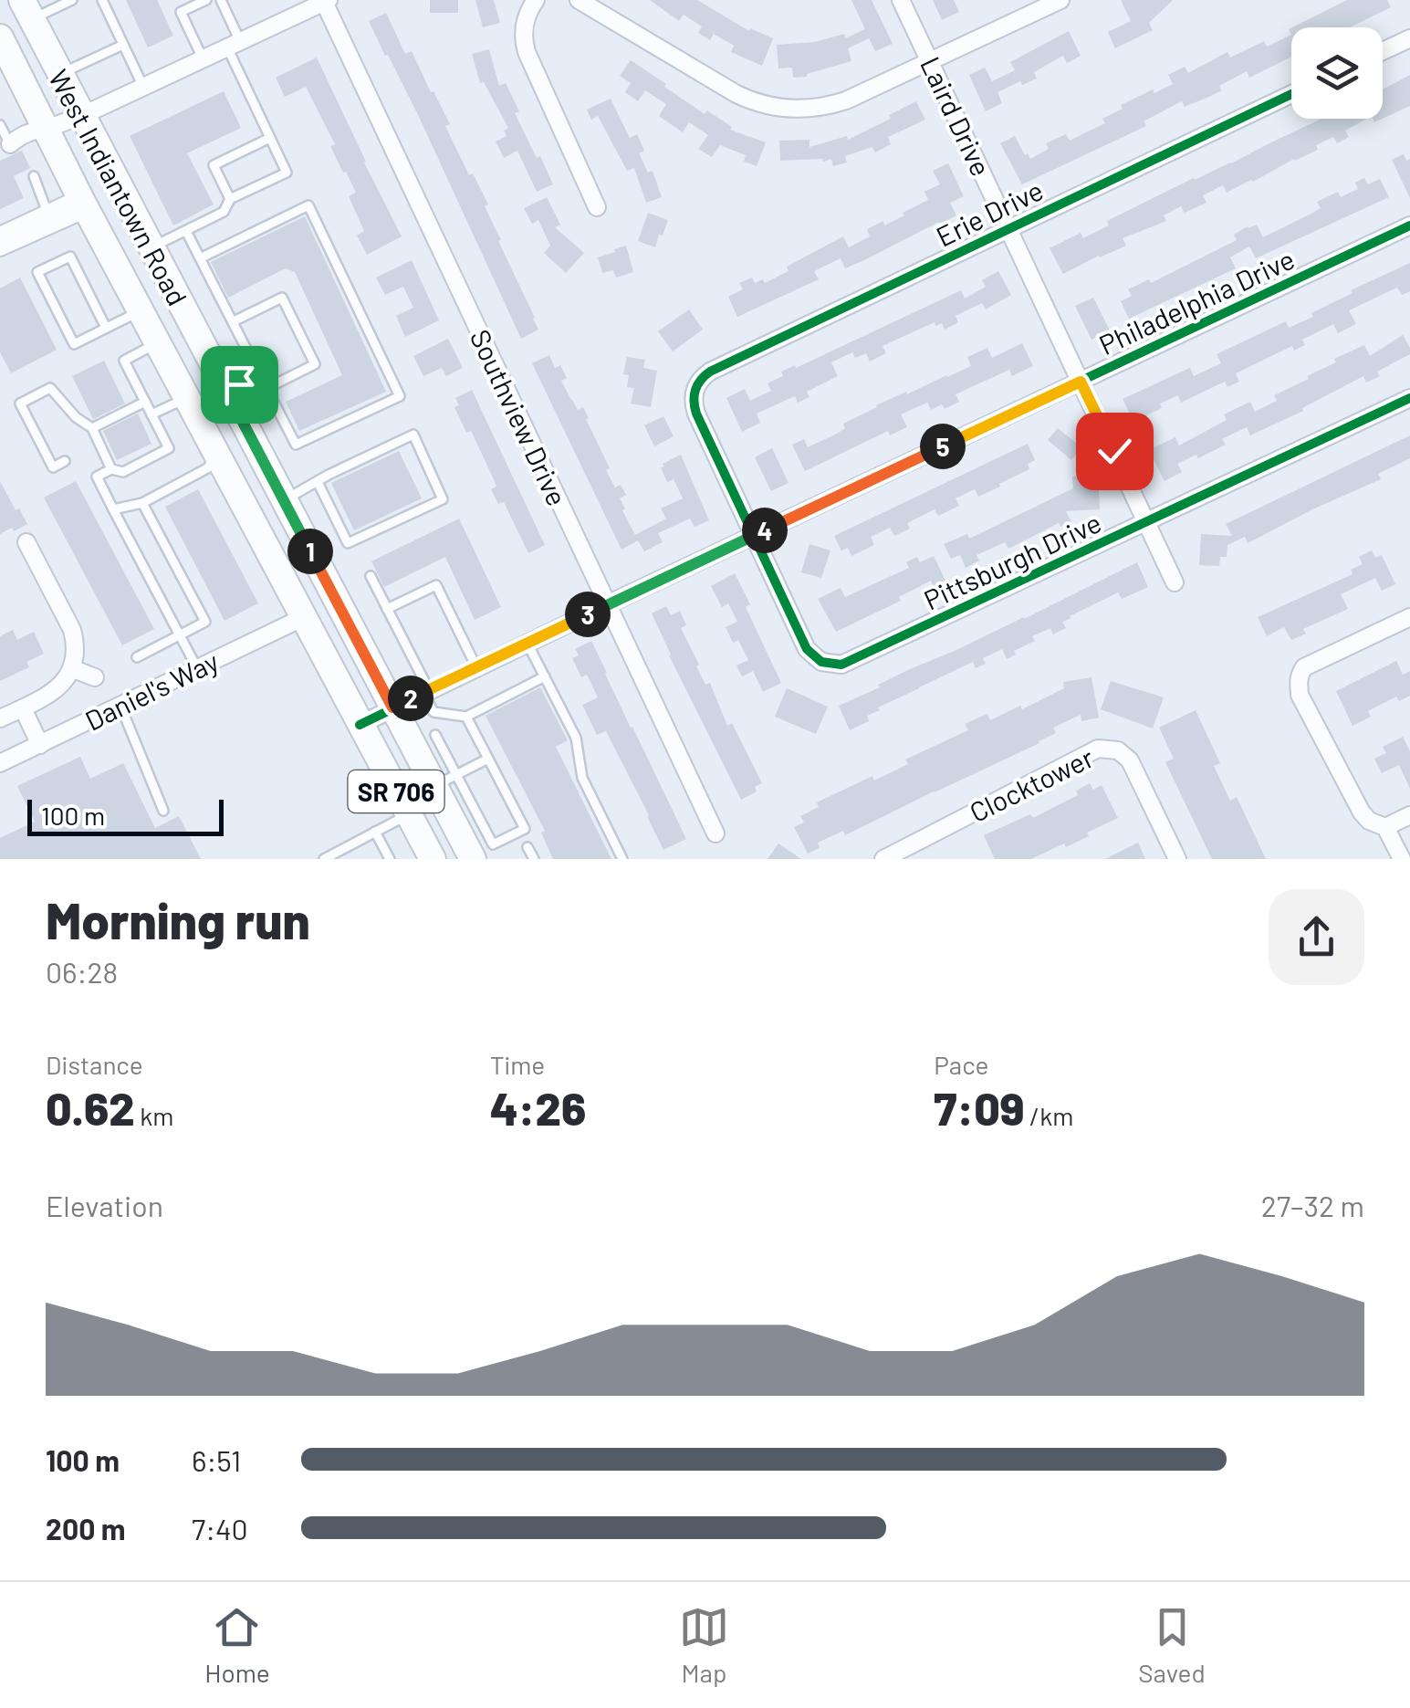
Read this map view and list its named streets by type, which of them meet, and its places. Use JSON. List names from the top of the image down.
{
  "streets": {
    "main road": ["West Indiantown Road", "SR 706"],
    "street": [
      "Laird Drive",
      "Erie Drive",
      "Philadelphia Drive",
      "Southview Drive",
      "Pittsburgh Drive",
      "Daniel's Way",
      "Clocktower"
    ]
  },
  "crossings": [
    ["Laird Drive", "Erie Drive"],
    ["Laird Drive", "Philadelphia Drive"],
    ["Laird Drive", "Pittsburgh Drive"],
    ["West Indiantown Road", "Philadelphia Drive"],
    ["West Indiantown Road", "Daniel's Way"],
    ["Erie Drive", "Philadelphia Drive"],
    ["Erie Drive", "Pittsburgh Drive"],
    ["Philadelphia Drive", "Southview Drive"],
    ["Philadelphia Drive", "Pittsburgh Drive"]
  ],
  "scale_bar": "100 m",
  "page": {
    "pins": [
      "5",
      "4",
      "1",
      "3",
      "2"
    ],
    "scale": "100 m",
    "heading": ["Morning run", "06:28"],
    "stats": [
      ["Distance", "0.62 km"],
      ["Time", "4:26"],
      ["Pace", "7:09 /km"]
    ],
    "chart": ["Elevation", "27–32 m"],
    "list": [
      {
        "name": "100 m",
        "note": "6:51"
      },
      {
        "name": "200 m",
        "note": "7:40"
      }
    ],
    "tabs": ["Home", "Map", "Saved"]
  }
}
